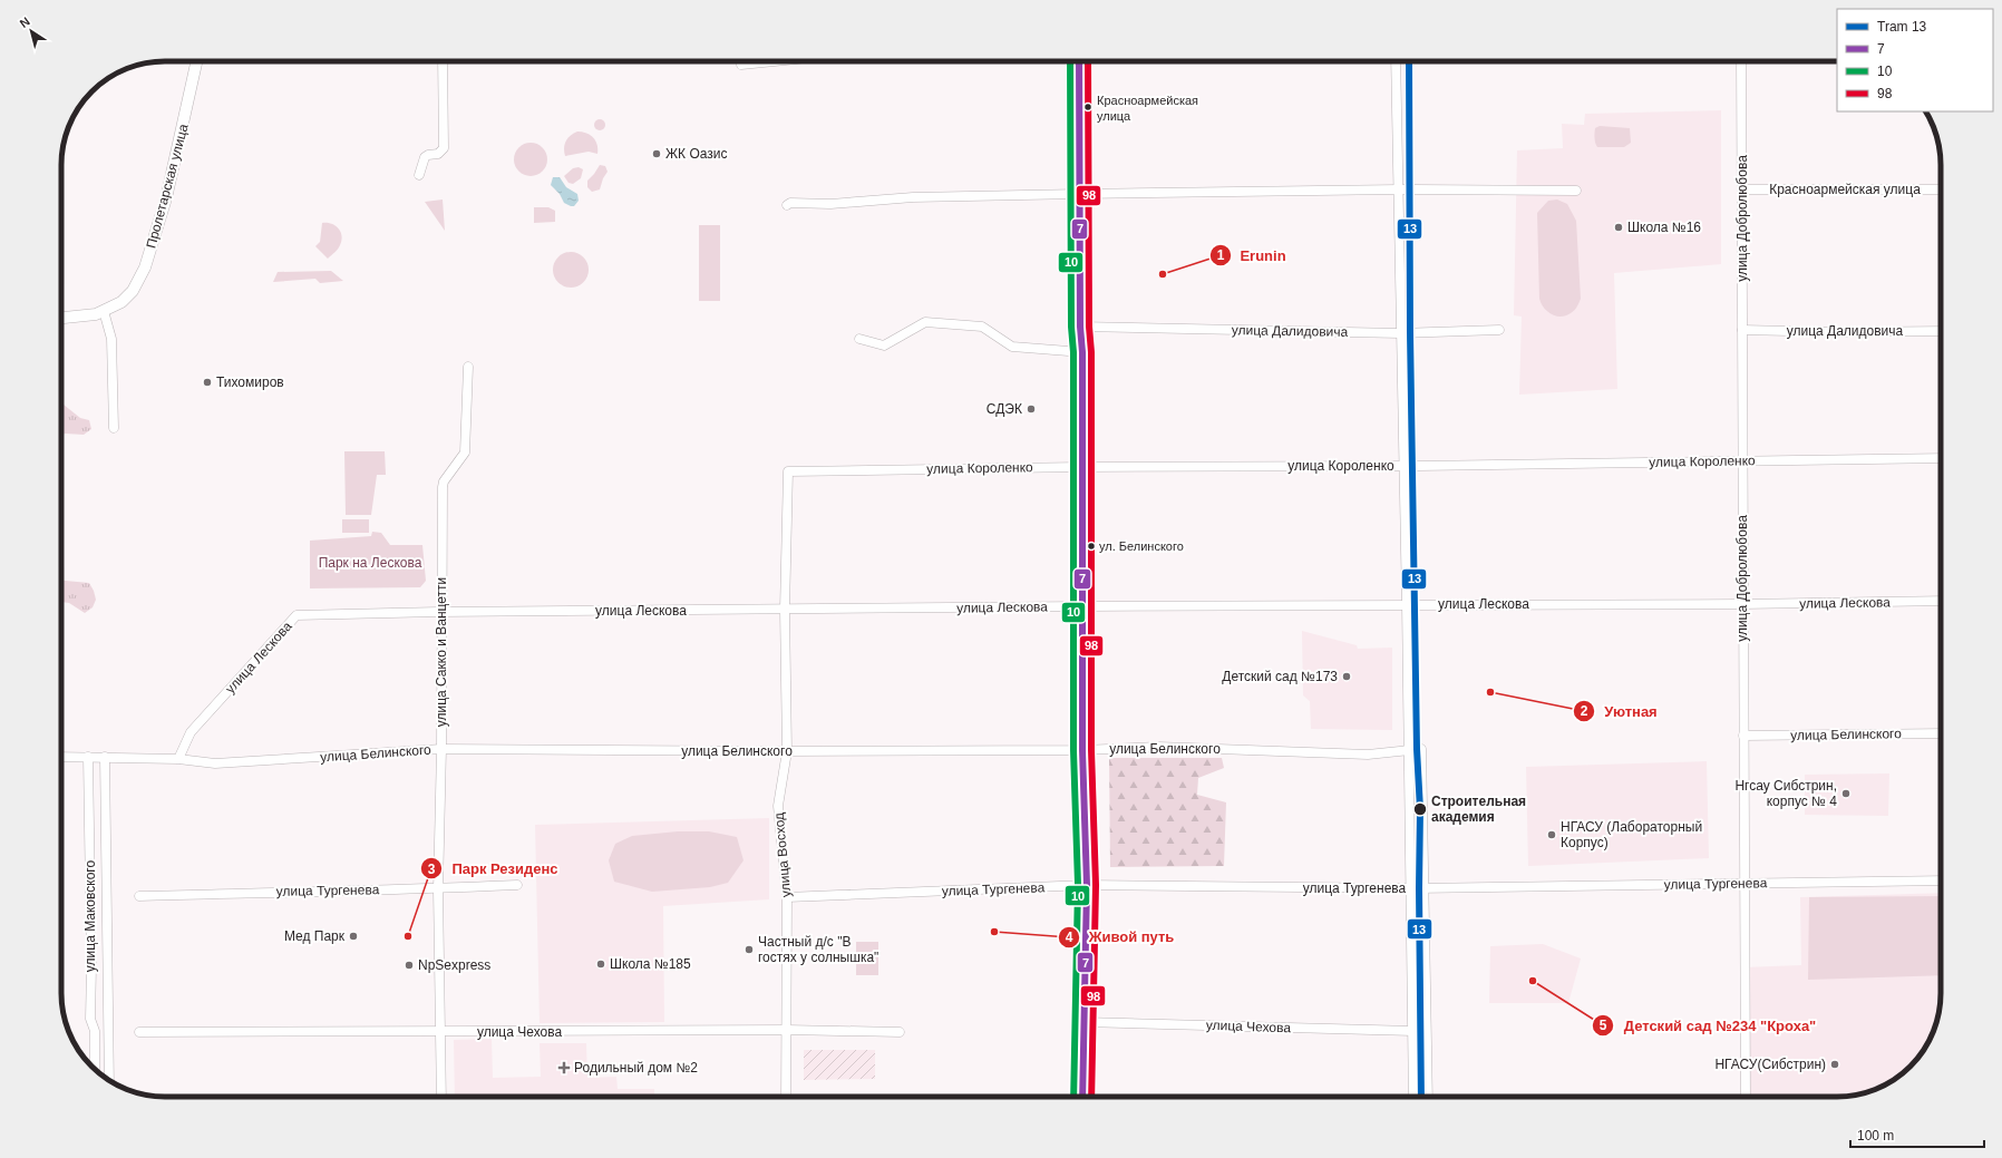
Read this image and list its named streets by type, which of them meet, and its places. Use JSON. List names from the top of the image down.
{
  "streets": {
    "main road": ["Пролетарская улица"],
    "street": [
      "Красноармейская улица",
      "улица Добролюбова",
      "улица Далидовича",
      "улица Короленко",
      "улица Лескова",
      "улица Сакко и Ванцетти",
      "улица Белинского",
      "улица Восход",
      "улица Тургенева",
      "улица Маковского",
      "улица Чехова"
    ]
  },
  "crossings": [
    ["Красноармейская улица", "улица Добролюбова"],
    ["улица Добролюбова", "улица Далидовича"],
    ["улица Добролюбова", "улица Короленко"],
    ["улица Добролюбова", "улица Лескова"],
    ["улица Добролюбова", "улица Белинского"],
    ["улица Добролюбова", "улица Тургенева"],
    ["улица Короленко", "улица Восход"],
    ["улица Лескова", "улица Сакко и Ванцетти"],
    ["улица Лескова", "улица Белинского"],
    ["улица Лескова", "улица Восход"],
    ["улица Сакко и Ванцетти", "улица Белинского"],
    ["улица Сакко и Ванцетти", "улица Тургенева"],
    ["улица Сакко и Ванцетти", "улица Чехова"],
    ["улица Белинского", "улица Восход"],
    ["улица Белинского", "улица Тургенева"],
    ["улица Белинского", "улица Маковского"],
    ["улица Восход", "улица Тургенева"],
    ["улица Восход", "улица Чехова"]
  ],
  "parks": ["Парк на Лескова"],
  "places": {
    "other": [
      "Красноармейская улица",
      "ЖК Оазис",
      "Школа №16",
      "Erunin",
      "Тихомиров",
      "СДЭК",
      "ул. Белинского",
      "Детский сад №173",
      "Уютная",
      "Нгсау Сибстрин, корпус № 4",
      "Строительная академия",
      "НГАСУ (Лабораторный Корпус)",
      "Живой путь",
      "Мед Парк",
      "Парк Резиденс",
      "Частный д/c \"В гостях у солнышка\"",
      "Школа №185",
      "NpSexpress",
      "Детский сад №234 \"Кроха\"",
      "НГАСУ(Сибстрин)"
    ],
    "health": ["Родильный дом №2"]
  },
  "lines": [
    "tram line 13",
    "transit line 7",
    "transit line 10",
    "transit line 98"
  ],
  "legend": [
    "Tram 13",
    "7",
    "10",
    "98"
  ],
  "scale_bar": "100 m",
  "north": "top left"
}
